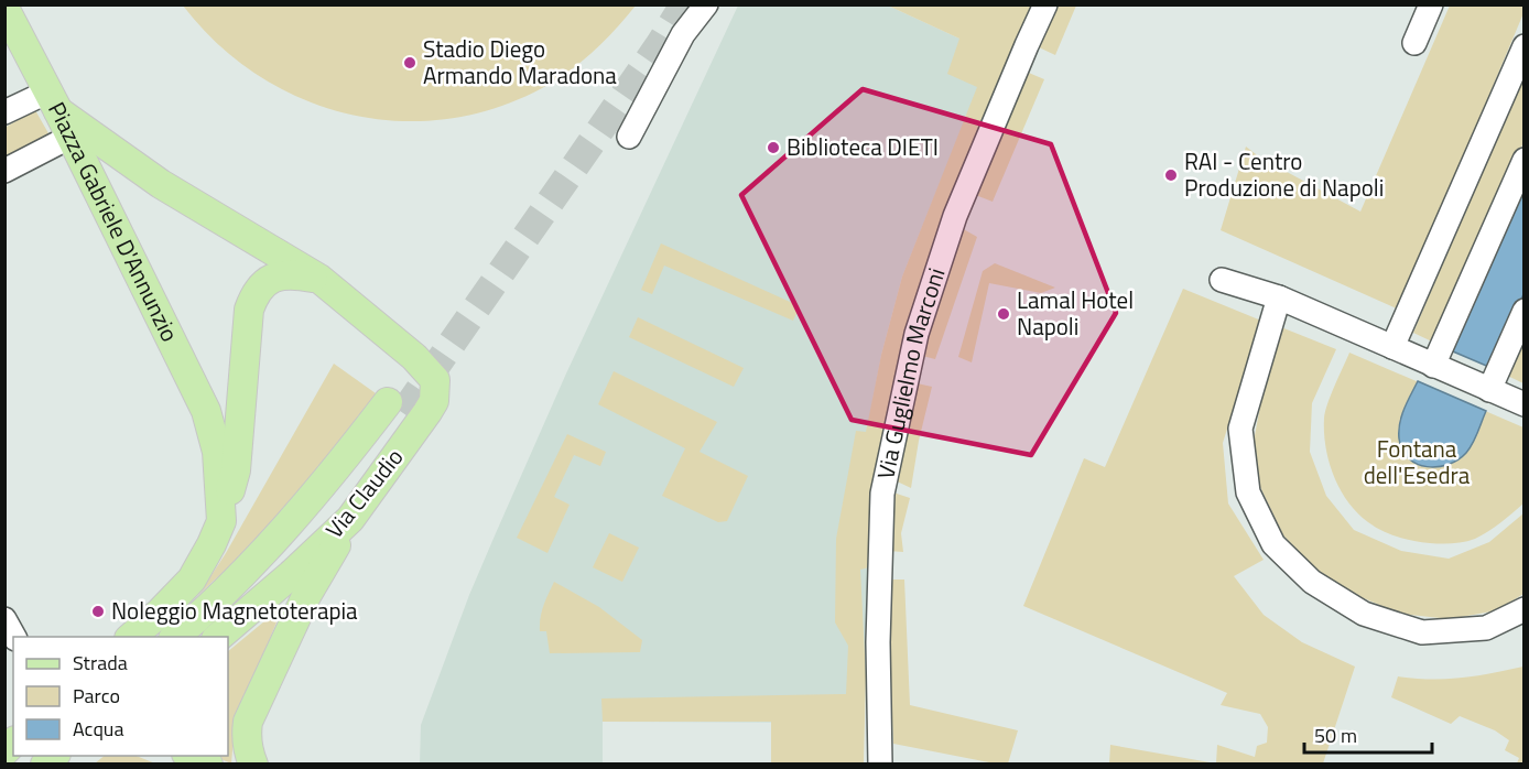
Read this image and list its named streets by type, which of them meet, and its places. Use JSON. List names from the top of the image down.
{
  "streets": {
    "main road": ["Piazza Gabriele D'Annunzio", "Via Claudio"],
    "street": ["Via Guglielmo Marconi"]
  },
  "crossings": [
    ["Piazza Gabriele D'Annunzio", "Via Claudio"]
  ],
  "parks": ["Fontana dell'Esedra"],
  "places": [
    "Stadio Diego Armando Maradona",
    "Biblioteca DIETI",
    "RAI - Centro Produzione di Napoli",
    "Lamal Hotel Napoli",
    "Noleggio Magnetoterapia"
  ],
  "legend": ["Strada", "Parco", "Acqua"],
  "scale_bar": "50 m"
}
